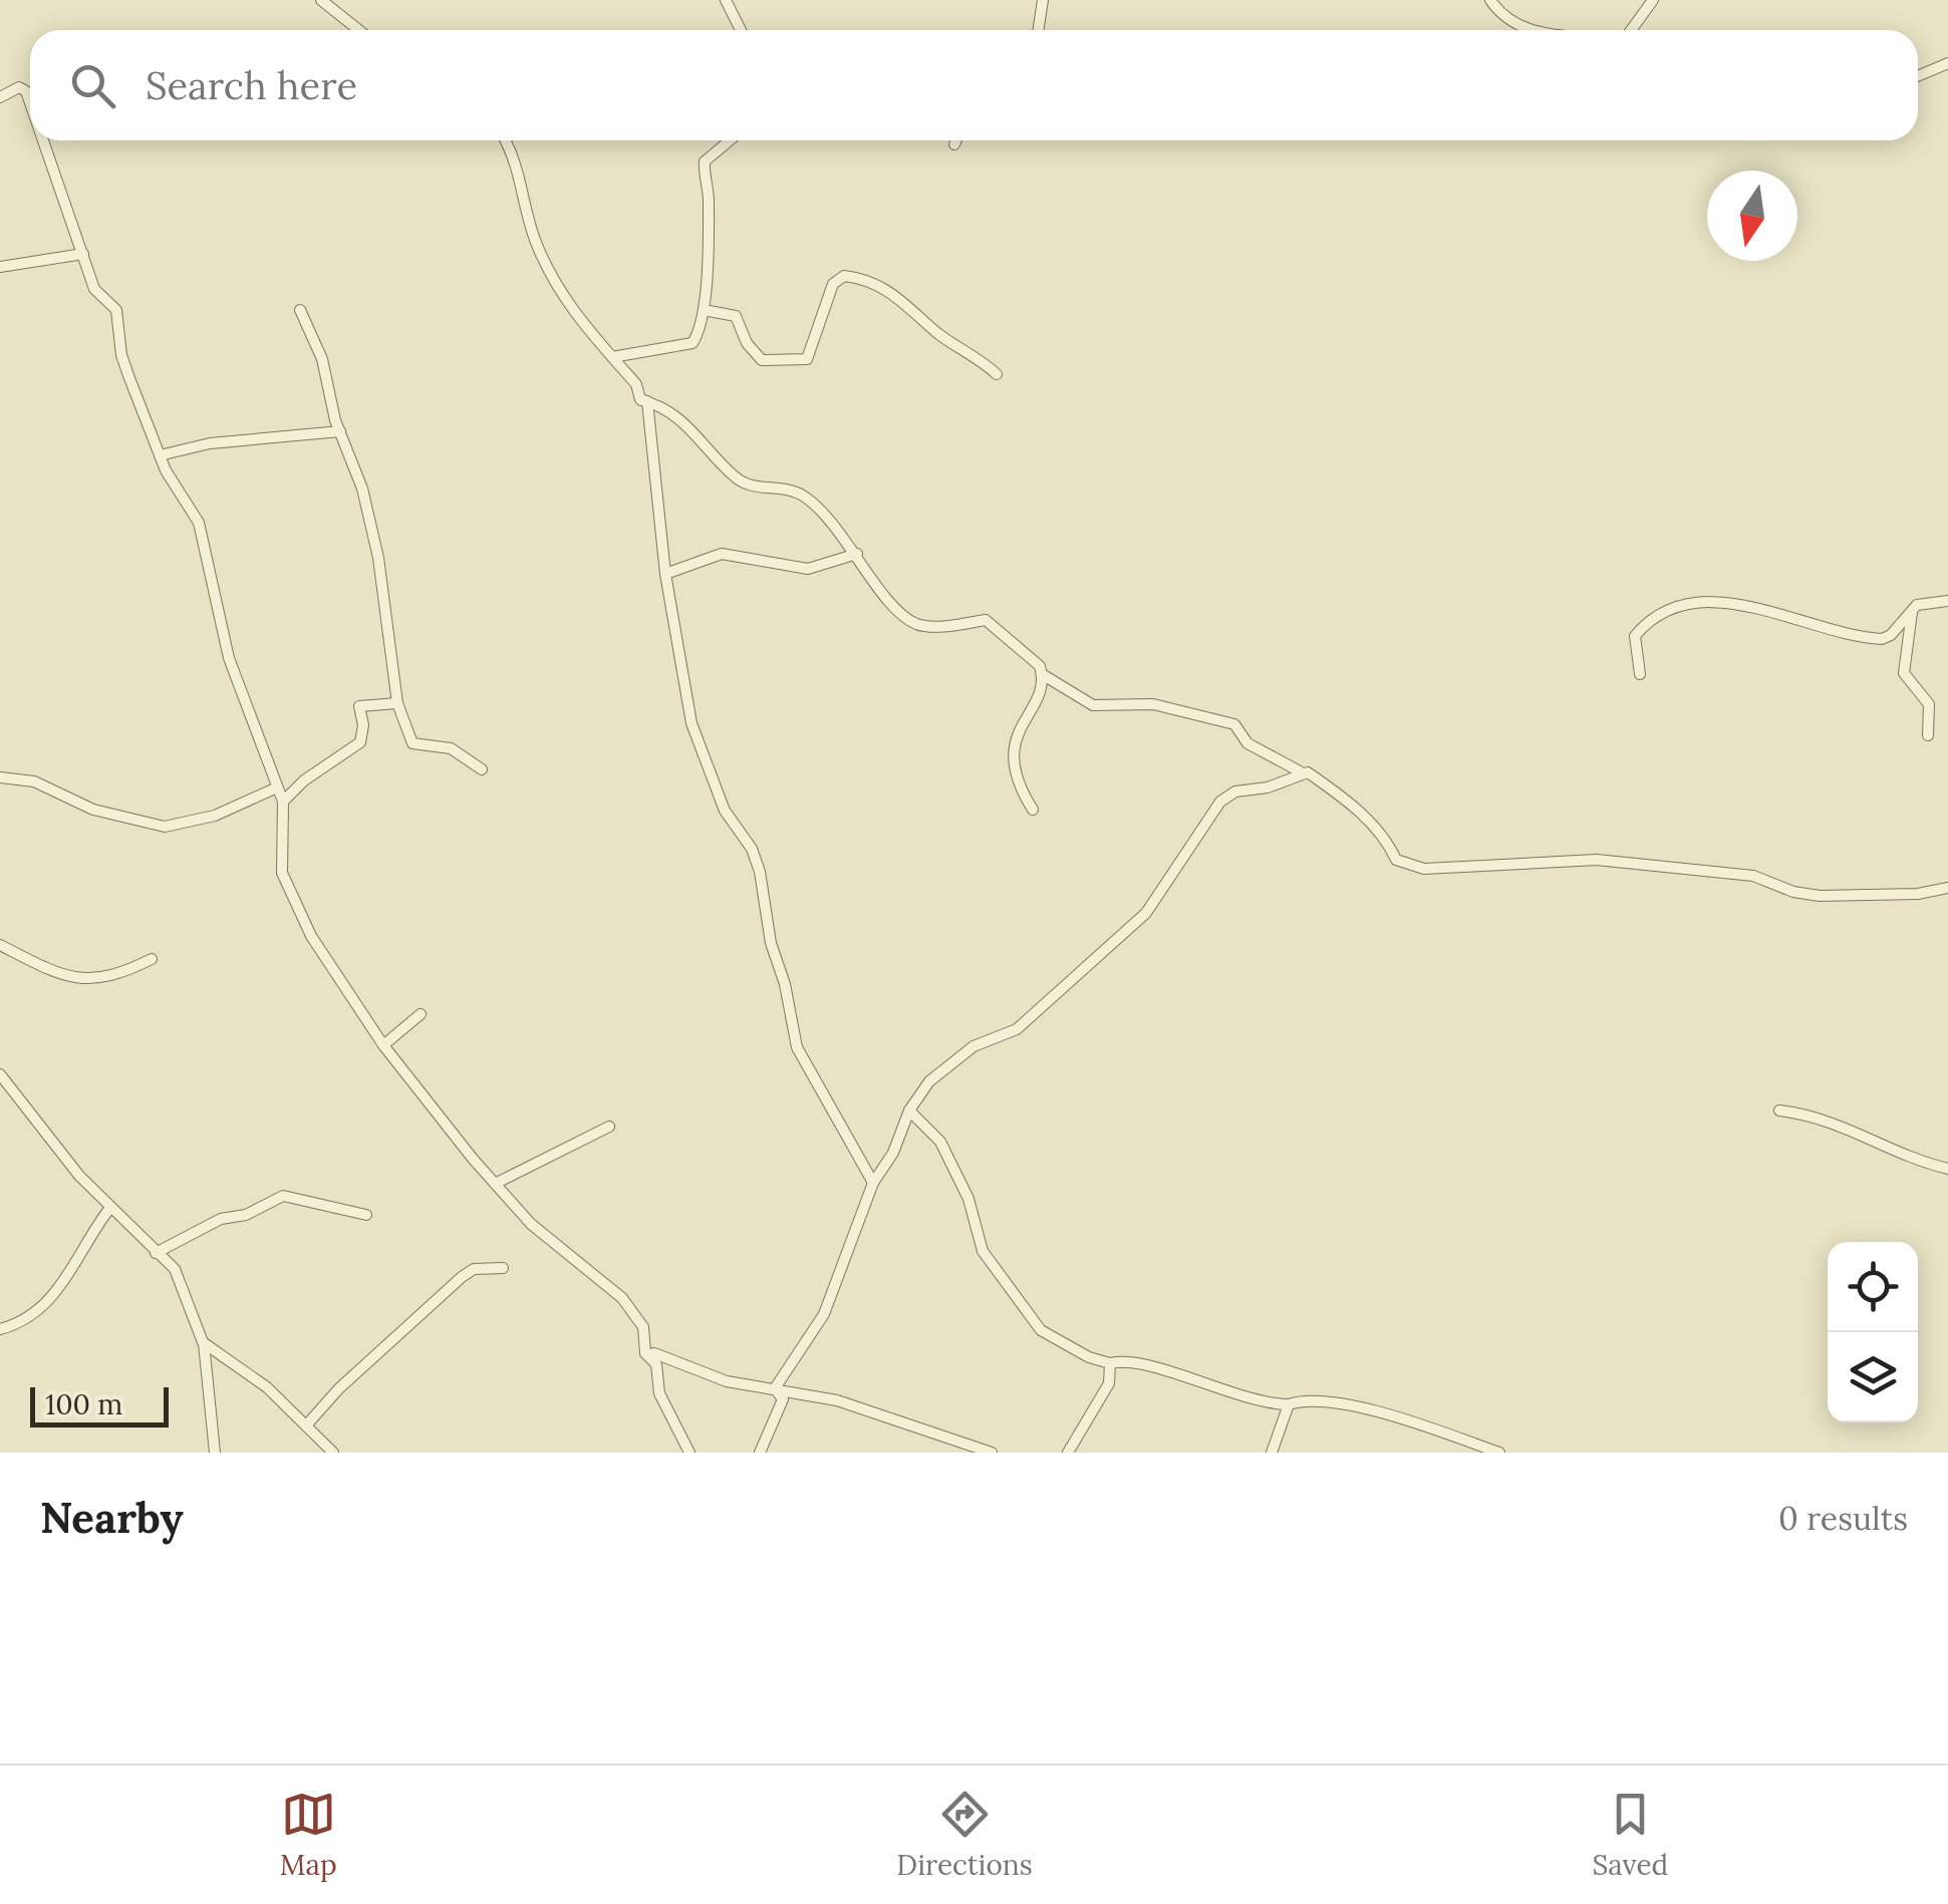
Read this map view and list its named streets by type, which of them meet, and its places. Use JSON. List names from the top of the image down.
{
  "scale_bar": "100 m",
  "north": "bottom",
  "page": {
    "search": "Search here",
    "scale": "100 m",
    "heading": ["Nearby", "0 results"],
    "nav": ["Map", "Directions", "Saved"]
  }
}
